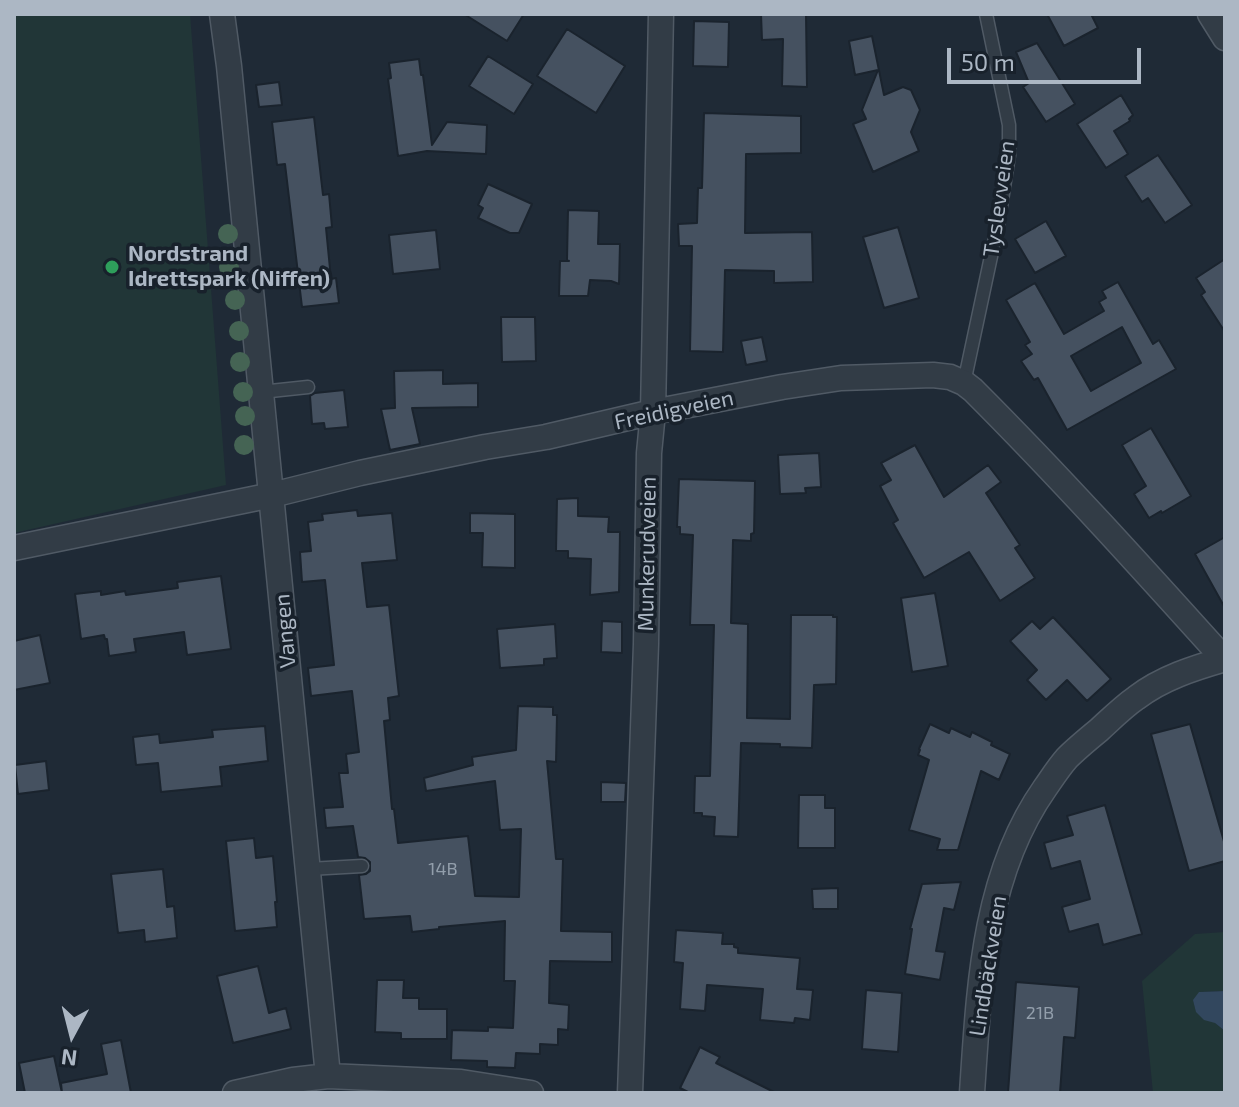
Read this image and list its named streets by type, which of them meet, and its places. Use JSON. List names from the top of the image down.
{
  "streets": {
    "street": [
      "Freidigveien",
      "Munkerudveien",
      "Vangen",
      "Lindbäckveien"
    ],
    "lane": ["Tyslevveien"]
  },
  "crossings": [
    ["Tyslevveien", "Freidigveien"],
    ["Freidigveien", "Munkerudveien"],
    ["Freidigveien", "Vangen"]
  ],
  "places": ["Nordstrand Idrettspark (Niffen)"],
  "house_numbers": ["14B", "21B"],
  "scale_bar": "50 m",
  "north": "bottom"
}
